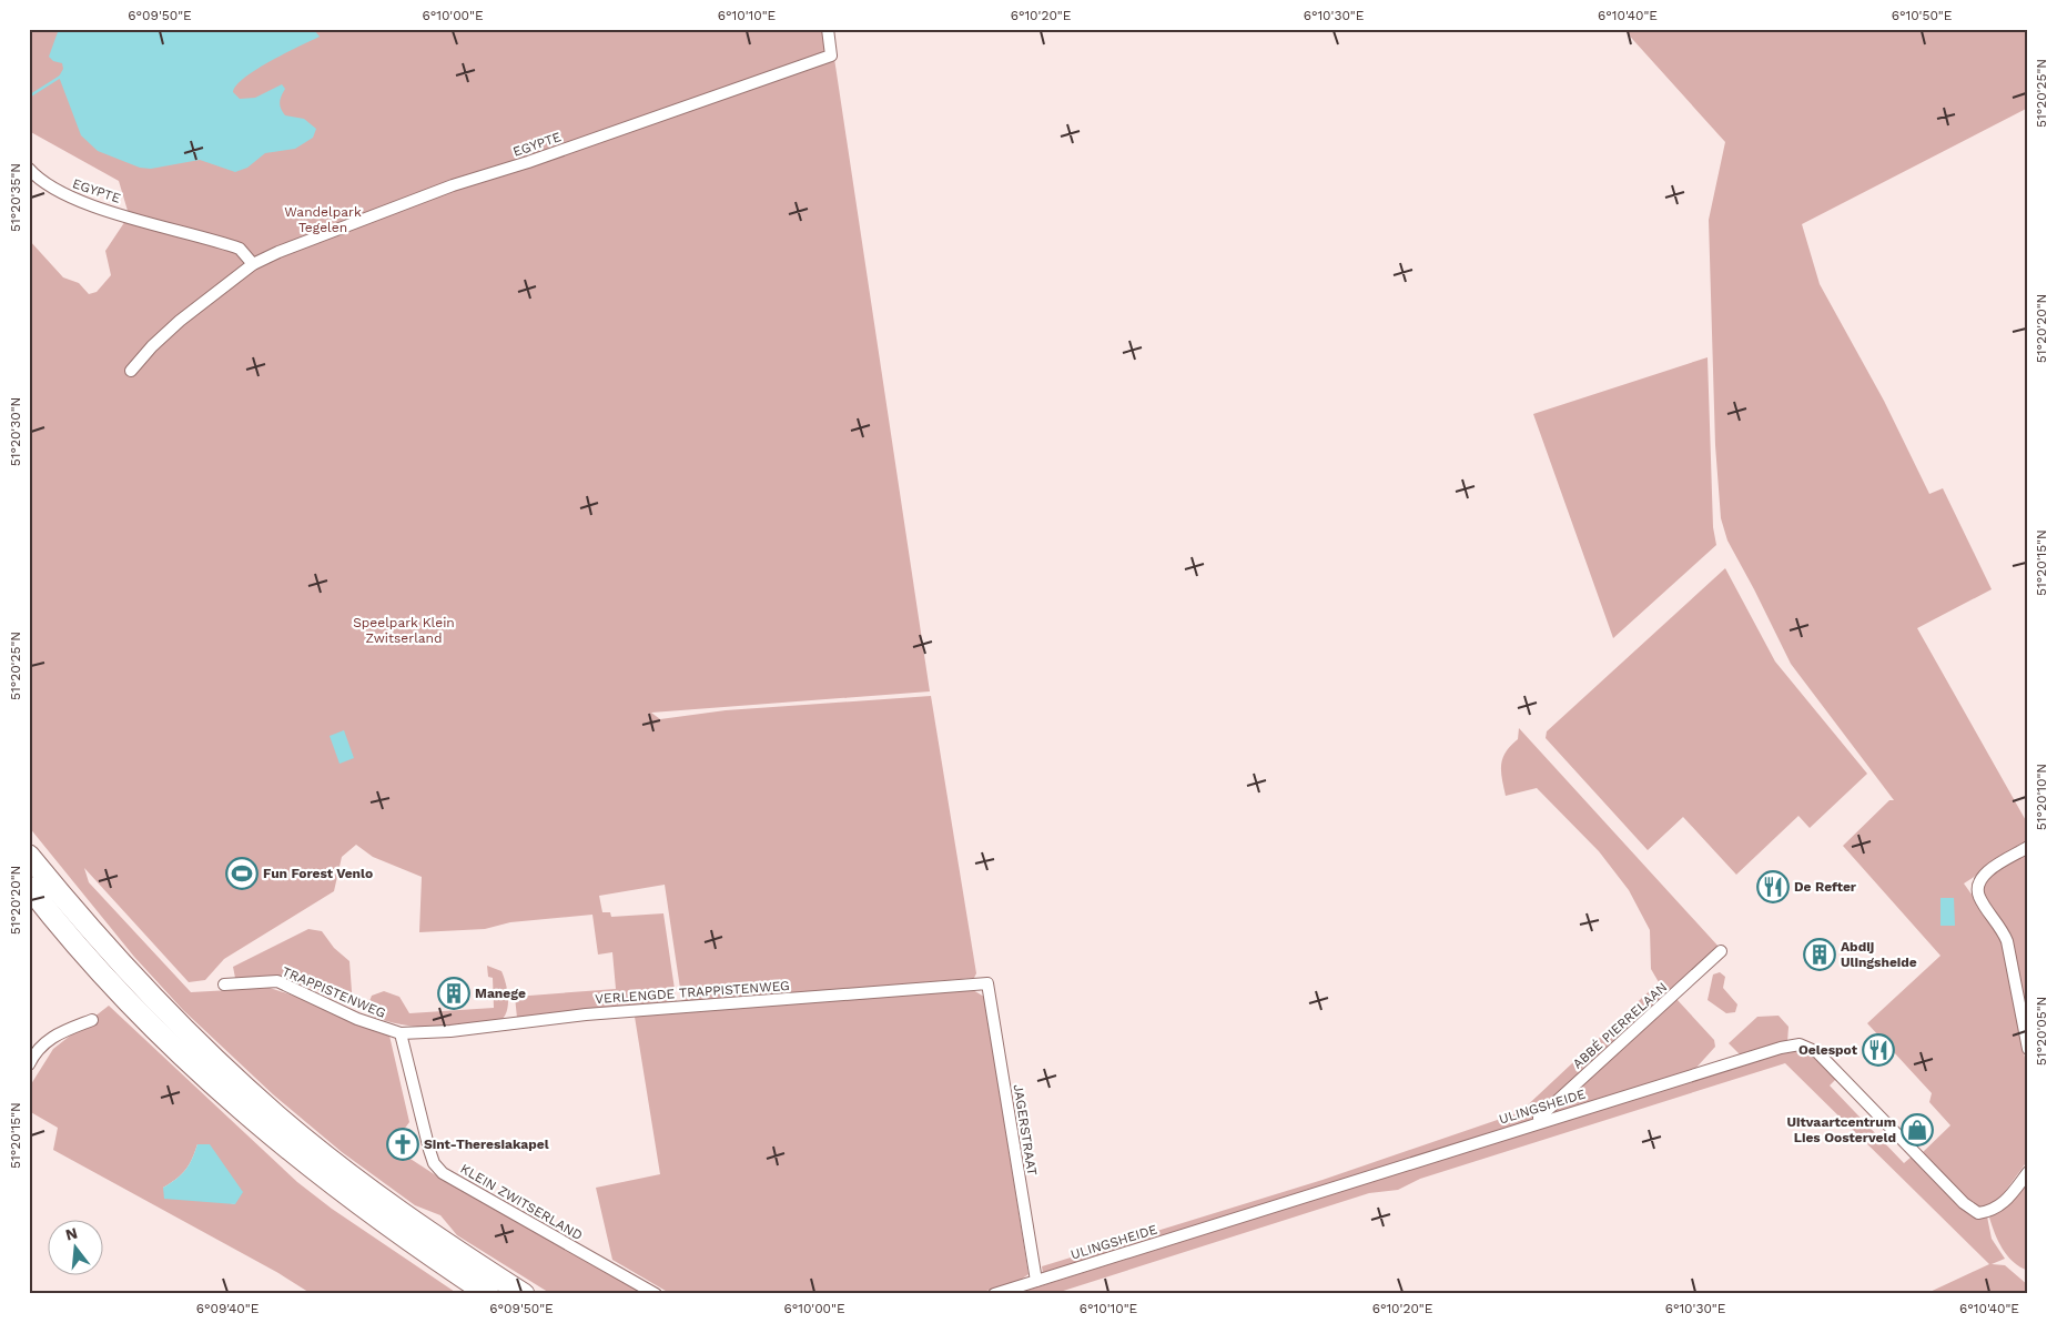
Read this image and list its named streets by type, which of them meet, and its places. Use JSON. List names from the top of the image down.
{
  "streets": {
    "street": [
      "EGYPTE",
      "TRAPPISTENWEG",
      "VERLENGDE TRAPPISTENWEG",
      "ABBÉ PIERRELAAN",
      "ULINGSHEIDE",
      "JAGERSTRAAT",
      "KLEIN ZWITSERLAND"
    ]
  },
  "crossings": [
    ["TRAPPISTENWEG", "VERLENGDE TRAPPISTENWEG"],
    ["TRAPPISTENWEG", "KLEIN ZWITSERLAND"],
    ["VERLENGDE TRAPPISTENWEG", "JAGERSTRAAT"],
    ["VERLENGDE TRAPPISTENWEG", "KLEIN ZWITSERLAND"],
    ["ABBÉ PIERRELAAN", "ULINGSHEIDE"],
    ["ULINGSHEIDE", "JAGERSTRAAT"]
  ],
  "parks": ["Wandelpark Tegelen", "Speelpark Klein Zwitserland"],
  "places": {
    "sports": ["Fun Forest Venlo"],
    "restaurant": ["De Refter", "Oelespot"],
    "building": ["Abdij Ulingsheide", "Manege"],
    "shop": ["Uitvaartcentrum Lies Oosterveld"],
    "church": ["Sint-Theresiakapel"]
  },
  "north": "top",
  "coordinates": [
    "6°09'50\"E",
    "6°10'00\"E",
    "6°10'10\"E",
    "6°10'20\"E",
    "6°10'30\"E",
    "6°10'40\"E",
    "6°10'50\"E",
    "51°20'25\"N",
    "51°20'35\"N",
    "51°20'20\"N",
    "51°20'30\"N",
    "51°20'15\"N",
    "51°20'10\"N",
    "51°20'05\"N",
    "6°09'40\"E"
  ]
}
